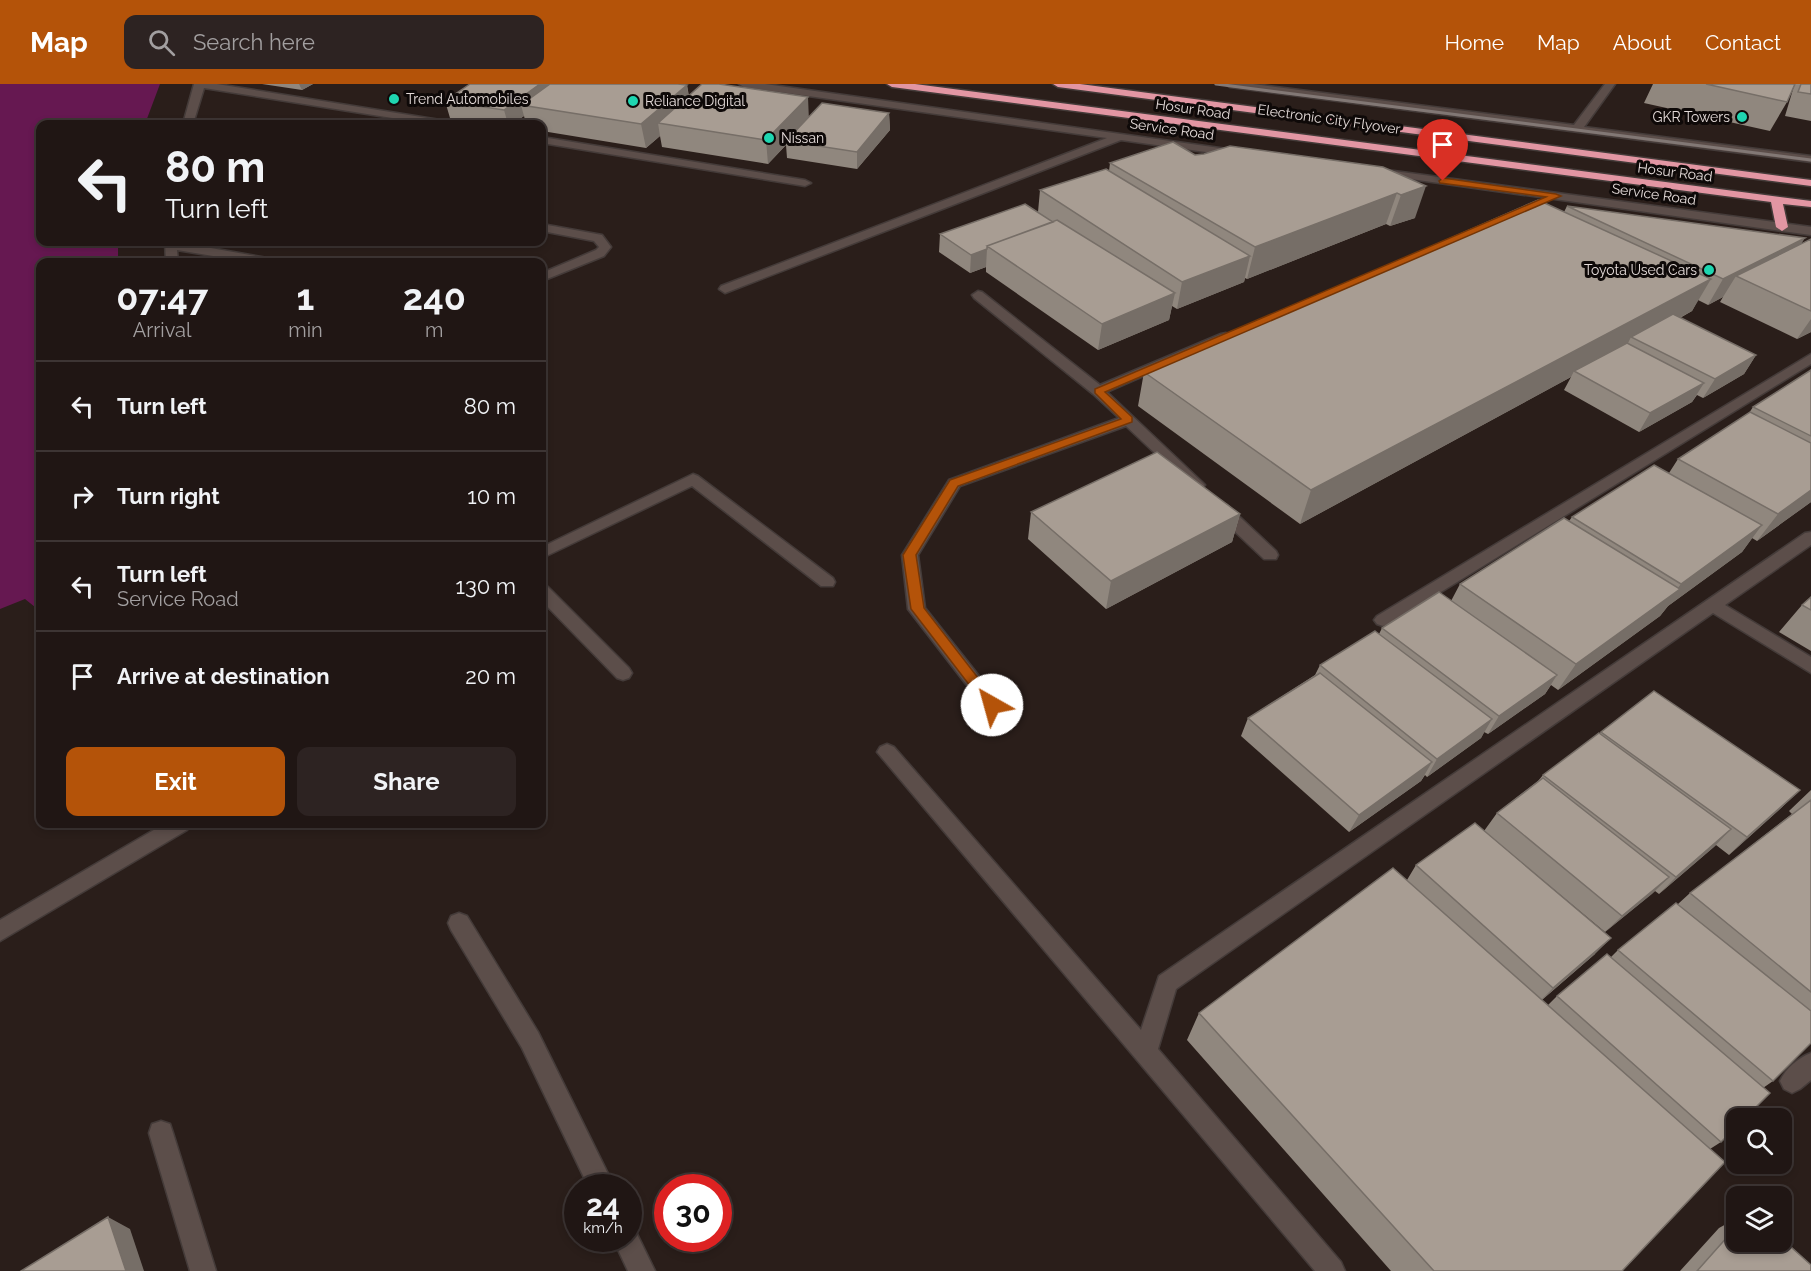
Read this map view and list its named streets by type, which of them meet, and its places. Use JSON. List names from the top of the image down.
{
  "streets": {
    "highway": ["Hosur Road", "Electronic City Flyover"],
    "street": ["Service Road"]
  },
  "places": [
    "Trend Automobiles",
    "Reliance Digital",
    "GKR Towers",
    "Nissan",
    "Toyota Used Cars"
  ],
  "page": {
    "header": "Map",
    "search": "Search here",
    "nav": [
      "Home",
      "Map",
      "About",
      "Contact"
    ],
    "turn": ["80 m", "Turn left"],
    "eta": [
      "07:47",
      "Arrival",
      "1",
      "min",
      "240",
      "m"
    ],
    "list": [
      {
        "name": "Turn left",
        "value": "80 m"
      },
      {
        "name": "Turn right",
        "value": "10 m"
      },
      {
        "name": "Turn left",
        "note": "Service Road",
        "value": "130 m"
      },
      {
        "name": "Arrive at destination",
        "value": "20 m"
      }
    ],
    "buttons": ["Exit", "Share"],
    "speed": "24 km/h",
    "limit": "30"
  }
}
